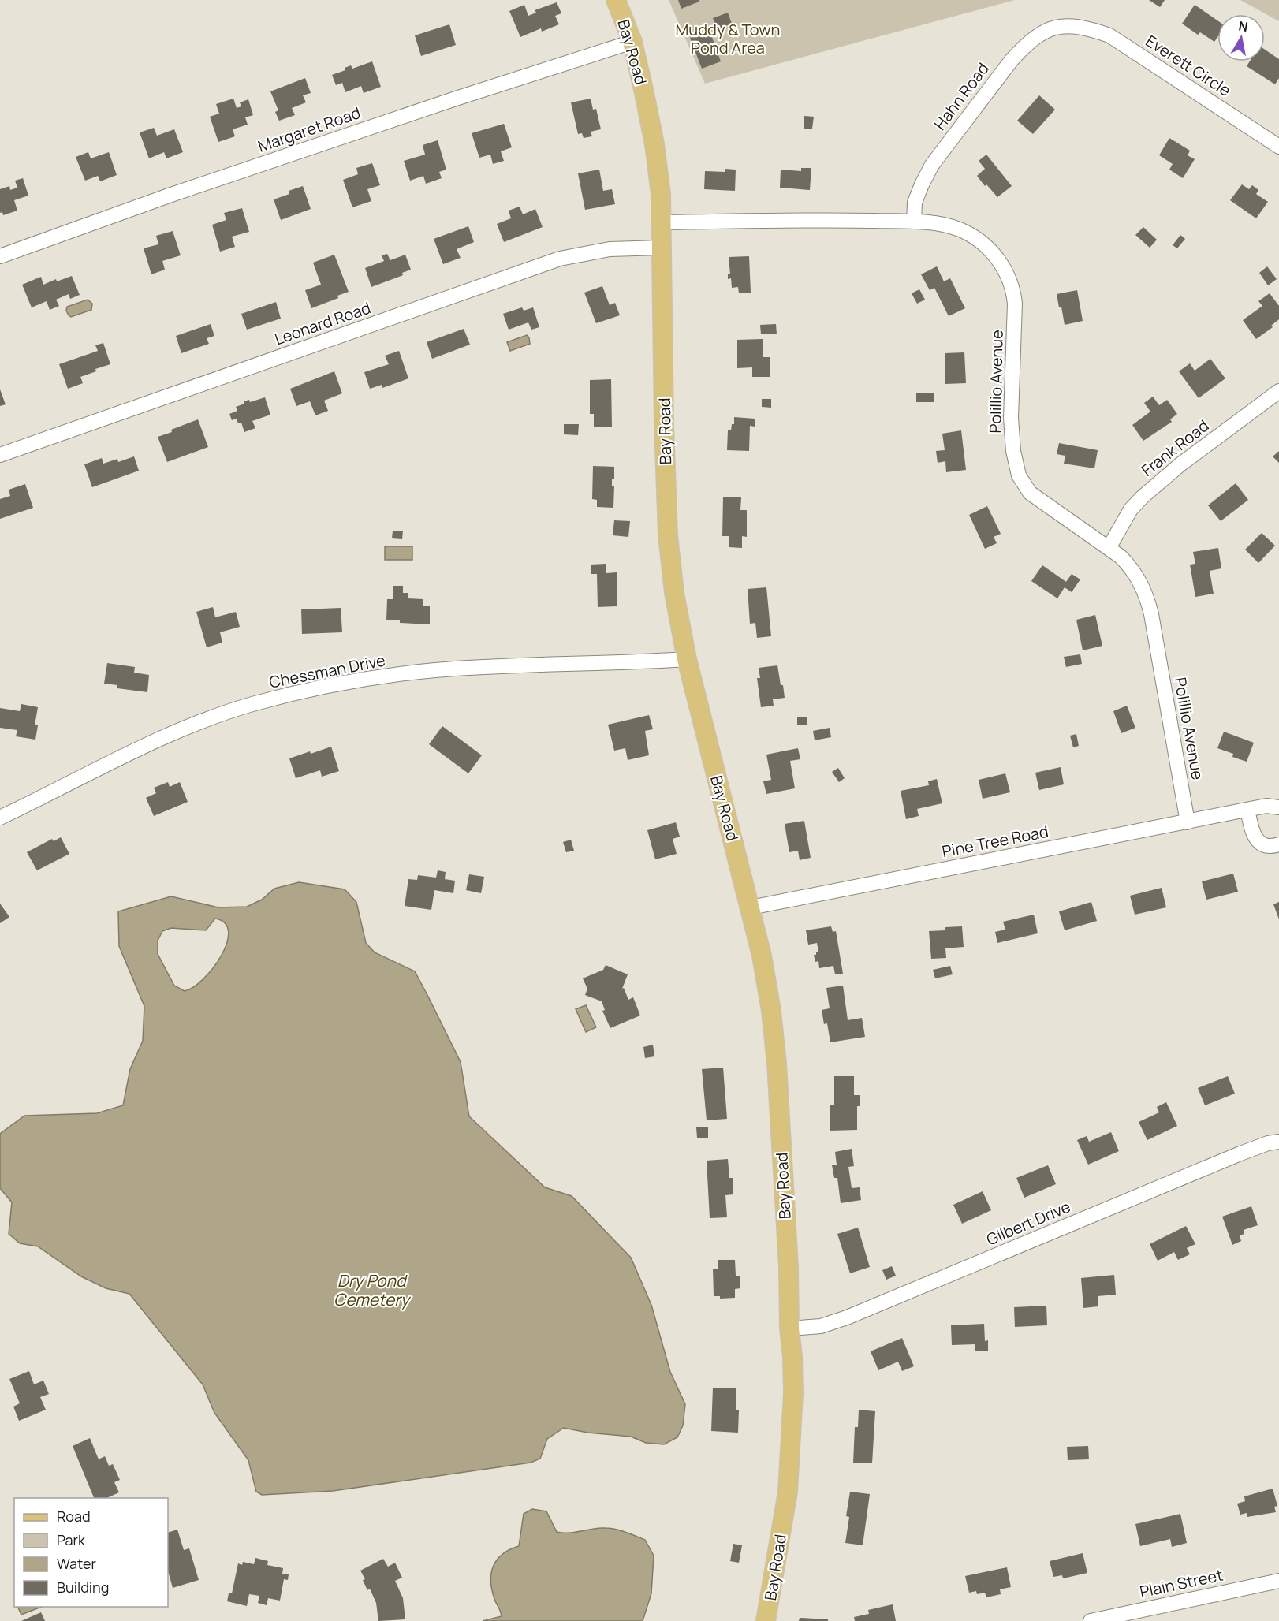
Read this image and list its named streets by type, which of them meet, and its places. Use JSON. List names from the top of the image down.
{
  "streets": {
    "main road": ["Bay Road"],
    "street": [
      "Everett Circle",
      "Hahn Road",
      "Margaret Road",
      "Leonard Road",
      "Polillio Avenue",
      "Frank Road",
      "Chessman Drive",
      "Pine Tree Road",
      "Gilbert Drive",
      "Plain Street"
    ]
  },
  "crossings": [
    ["Bay Road", "Margaret Road"],
    ["Bay Road", "Leonard Road"],
    ["Bay Road", "Polillio Avenue"],
    ["Bay Road", "Chessman Drive"],
    ["Bay Road", "Pine Tree Road"],
    ["Bay Road", "Gilbert Drive"],
    ["Everett Circle", "Hahn Road"],
    ["Hahn Road", "Polillio Avenue"],
    ["Polillio Avenue", "Frank Road"],
    ["Polillio Avenue", "Pine Tree Road"]
  ],
  "water": ["Dry Pond Cemetery"],
  "parks": ["Muddy & Town Pond Area"],
  "legend": [
    "Road",
    "Park",
    "Water",
    "Building"
  ],
  "north": "top"
}
